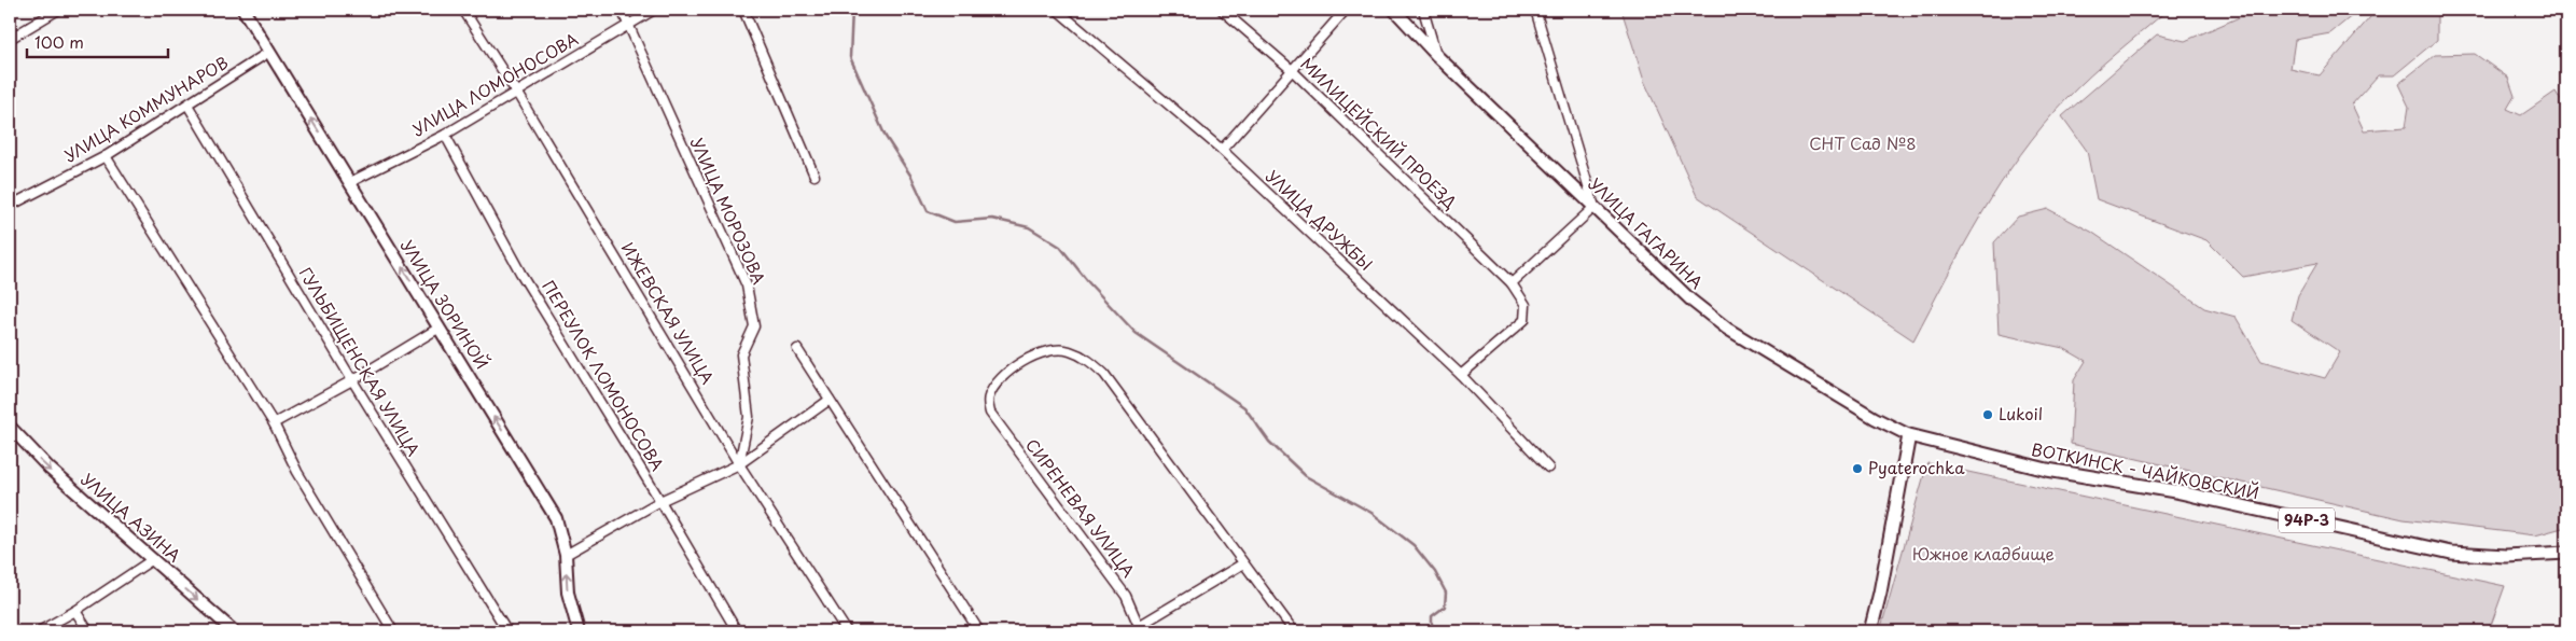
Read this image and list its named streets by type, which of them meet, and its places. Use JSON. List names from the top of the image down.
{
  "streets": {
    "main road": [
      "УЛИЦА ГАГАРИНА",
      "УЛИЦА ЗОРИНОЙ",
      "ВОТКИНСК - ЧАЙКОВСКИЙ",
      "УЛИЦА АЗИНА",
      "94Р-3"
    ],
    "street": [
      "УЛИЦА ЛОМОНОСОВА",
      "УЛИЦА КОММУНАРОВ",
      "МИЛИЦЕЙСКИЙ ПРОЕЗД",
      "УЛИЦА МОРОЗОВА",
      "УЛИЦА ДРУЖБЫ",
      "ИЖЕВСКАЯ УЛИЦА",
      "ГУЛЬБИЩЕНСКАЯ УЛИЦА",
      "ПЕРЕУЛОК ЛОМОНОСОВА",
      "СИРЕНЕВАЯ УЛИЦА"
    ]
  },
  "crossings": [
    ["УЛИЦА ЛОМОНОСОВА", "УЛИЦА МОРОЗОВА"],
    ["УЛИЦА ЛОМОНОСОВА", "УЛИЦА ЗОРИНОЙ"],
    ["УЛИЦА ЛОМОНОСОВА", "ИЖЕВСКАЯ УЛИЦА"],
    ["УЛИЦА ЛОМОНОСОВА", "ПЕРЕУЛОК ЛОМОНОСОВА"],
    ["УЛИЦА КОММУНАРОВ", "УЛИЦА ЗОРИНОЙ"],
    ["УЛИЦА КОММУНАРОВ", "ГУЛЬБИЩЕНСКАЯ УЛИЦА"],
    ["МИЛИЦЕЙСКИЙ ПРОЕЗД", "УЛИЦА ДРУЖБЫ"],
    ["УЛИЦА МОРОЗОВА", "ИЖЕВСКАЯ УЛИЦА"],
    ["УЛИЦА ГАГАРИНА", "ВОТКИНСК - ЧАЙКОВСКИЙ"]
  ],
  "one_way": ["УЛИЦА ЗОРИНОЙ", "УЛИЦА АЗИНА"],
  "parks": ["СНТ Сад №8", "Южное кладбище"],
  "places": ["Lukoil", "Pyaterochka"],
  "scale_bar": "100 m"
}
